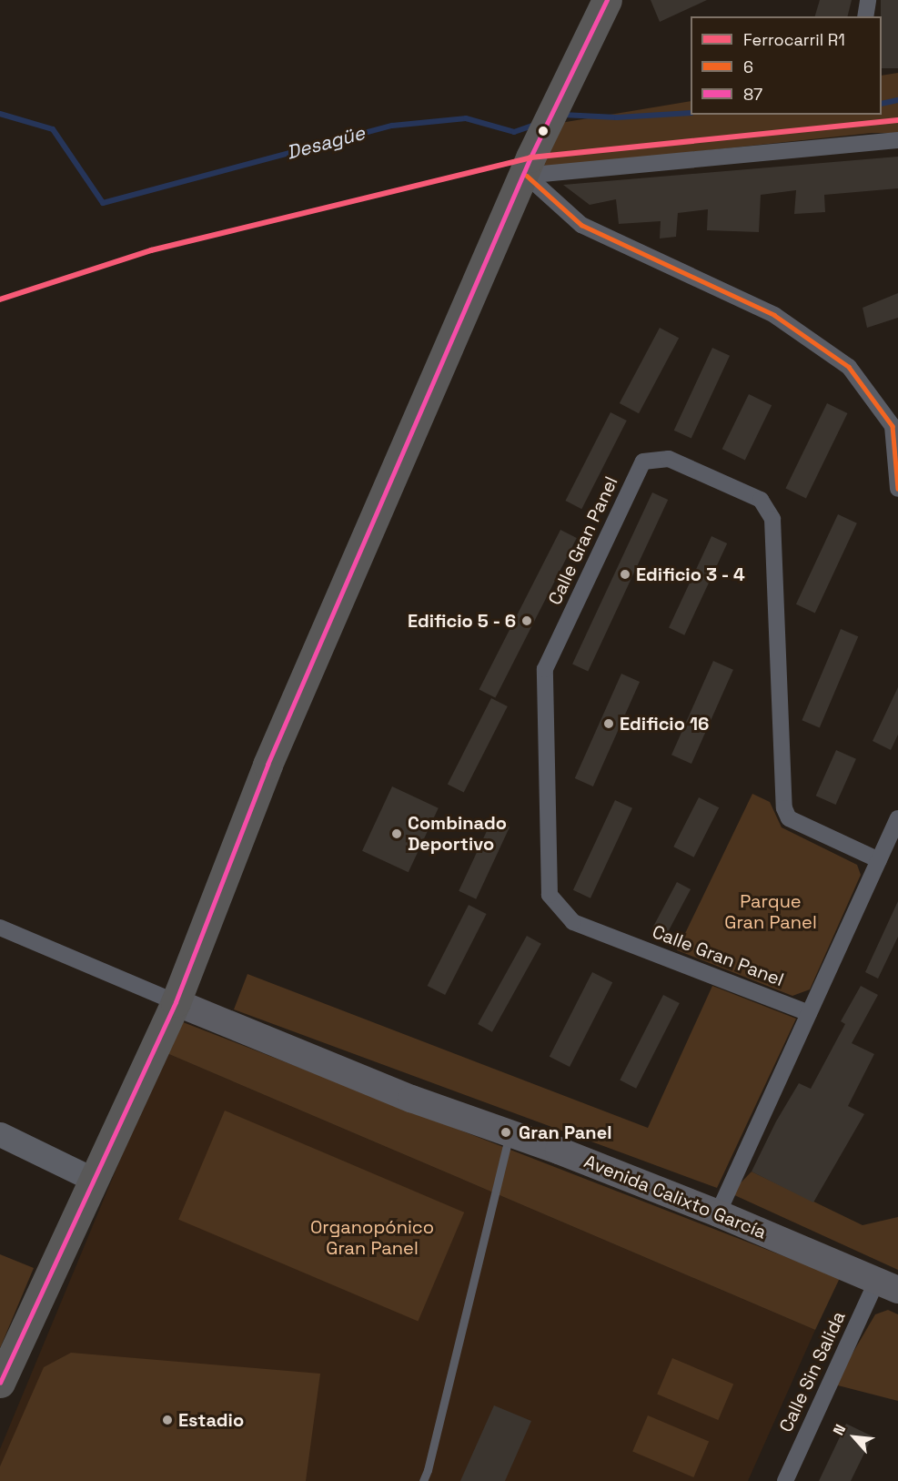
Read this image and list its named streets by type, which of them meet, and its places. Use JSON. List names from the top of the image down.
{
  "streets": {
    "main road": ["Avenida Calixto García"],
    "street": ["Calle Gran Panel", "Calle Sin Salida"]
  },
  "crossings": [
    ["Avenida Calixto García", "Calle Sin Salida"]
  ],
  "water": ["Desagüe"],
  "parks": ["Parque Gran Panel", "Organopónico Gran Panel"],
  "places": [
    "Edificio 3 - 4",
    "Edificio 5 - 6",
    "Edificio 16",
    "Combinado Deportivo",
    "Gran Panel",
    "Estadio"
  ],
  "lines": ["transit line 87", "rail line R1", "transit line 6"],
  "legend": ["Ferrocarril R1", "6", "87"],
  "north": "top left"
}
